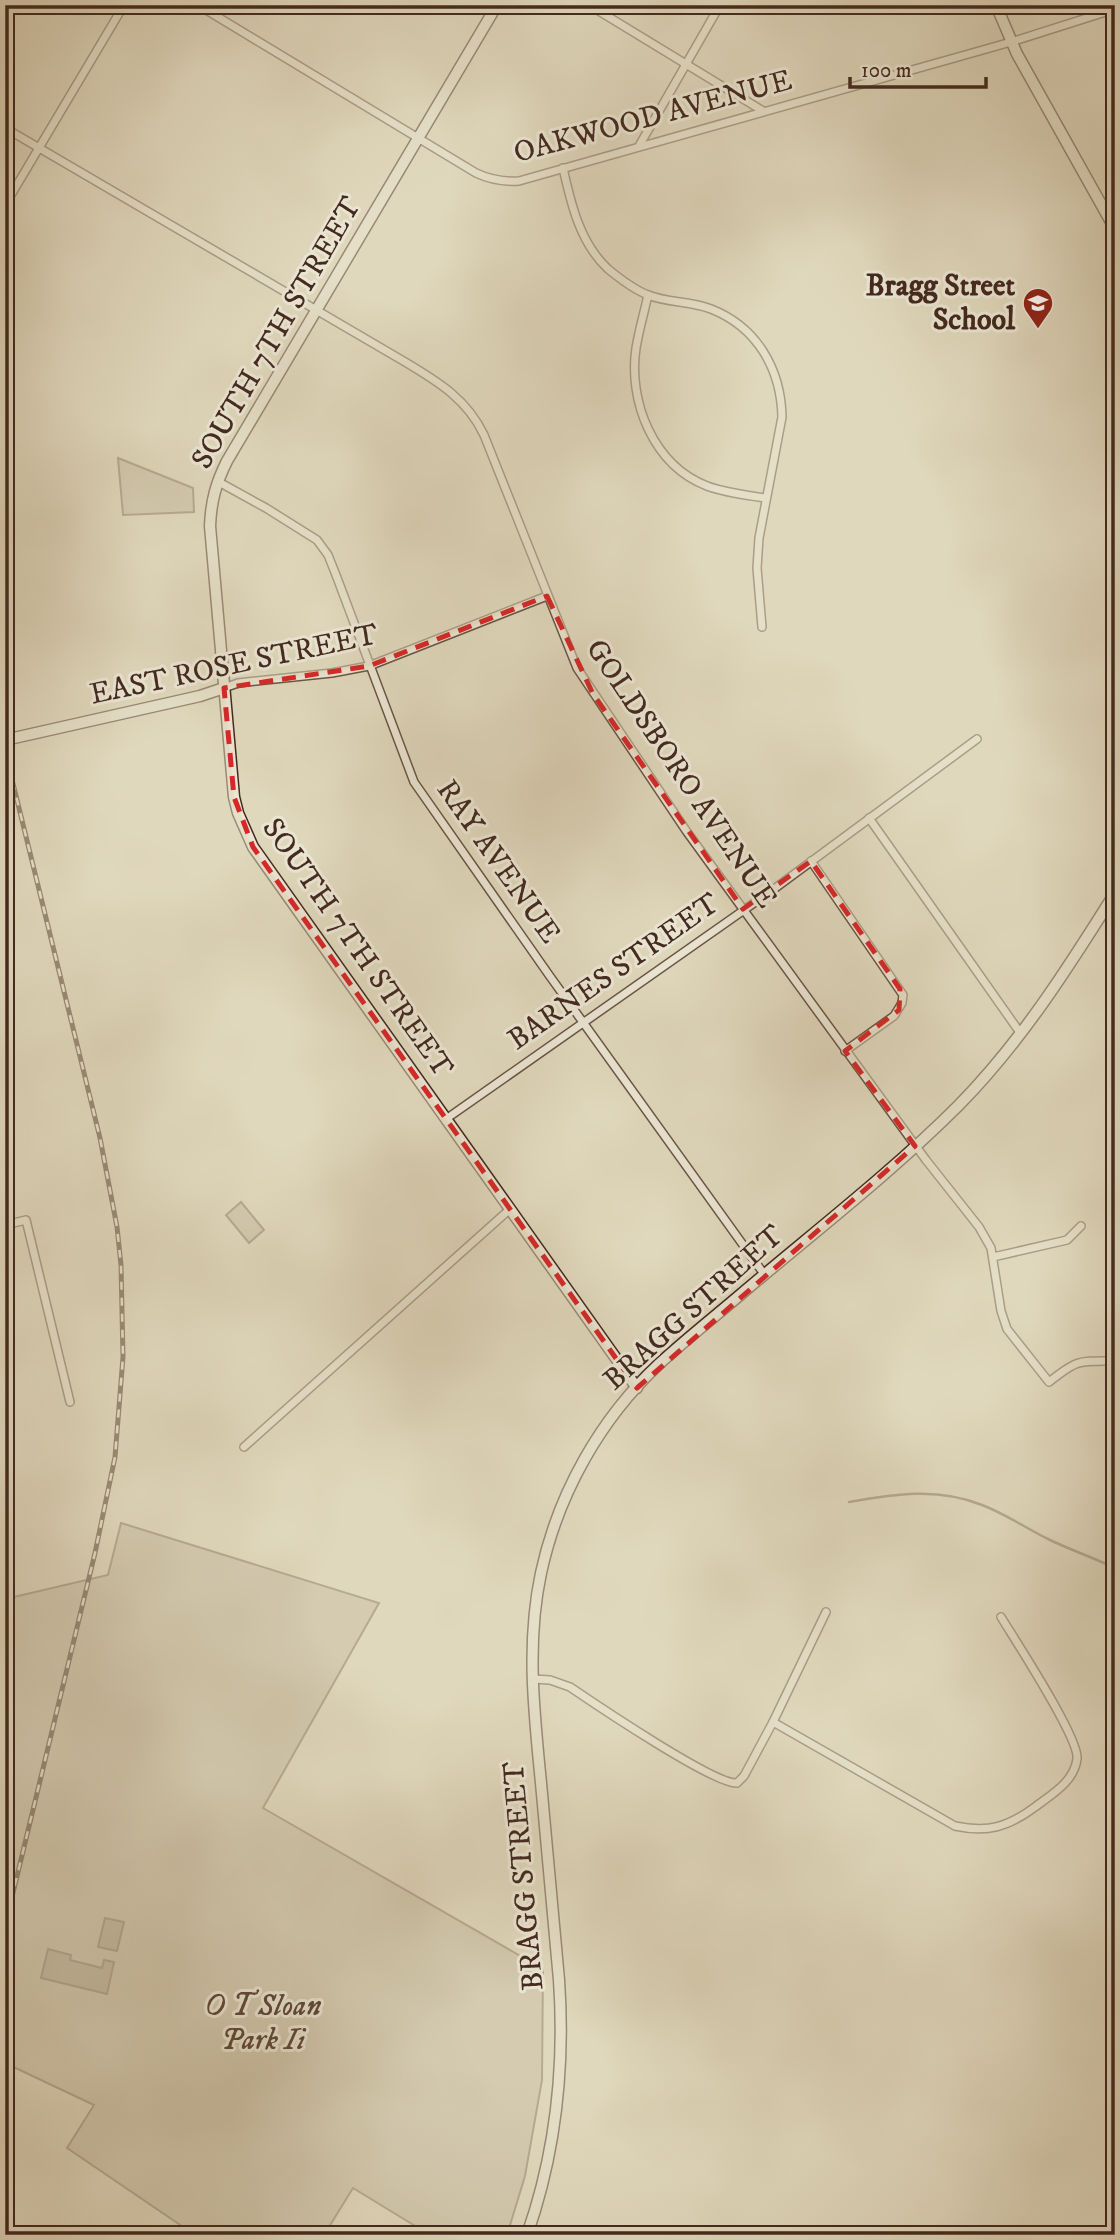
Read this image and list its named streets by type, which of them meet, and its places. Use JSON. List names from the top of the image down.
{
  "streets": {
    "street": [
      "OAKWOOD AVENUE",
      "SOUTH 7TH STREET",
      "EAST ROSE STREET",
      "GOLDSBORO AVENUE",
      "RAY AVENUE",
      "BARNES STREET",
      "BRAGG STREET"
    ]
  },
  "crossings": [
    ["OAKWOOD AVENUE", "SOUTH 7TH STREET"],
    ["SOUTH 7TH STREET", "EAST ROSE STREET"],
    ["SOUTH 7TH STREET", "GOLDSBORO AVENUE"],
    ["SOUTH 7TH STREET", "RAY AVENUE"],
    ["SOUTH 7TH STREET", "BARNES STREET"],
    ["SOUTH 7TH STREET", "BRAGG STREET"],
    ["EAST ROSE STREET", "GOLDSBORO AVENUE"],
    ["EAST ROSE STREET", "RAY AVENUE"],
    ["GOLDSBORO AVENUE", "BARNES STREET"],
    ["GOLDSBORO AVENUE", "BRAGG STREET"],
    ["RAY AVENUE", "BARNES STREET"],
    ["RAY AVENUE", "BRAGG STREET"]
  ],
  "parks": ["O T Sloan Park Ii"],
  "places": {
    "school or university": ["Bragg Street School"]
  },
  "scale_bar": "100 m"
}
